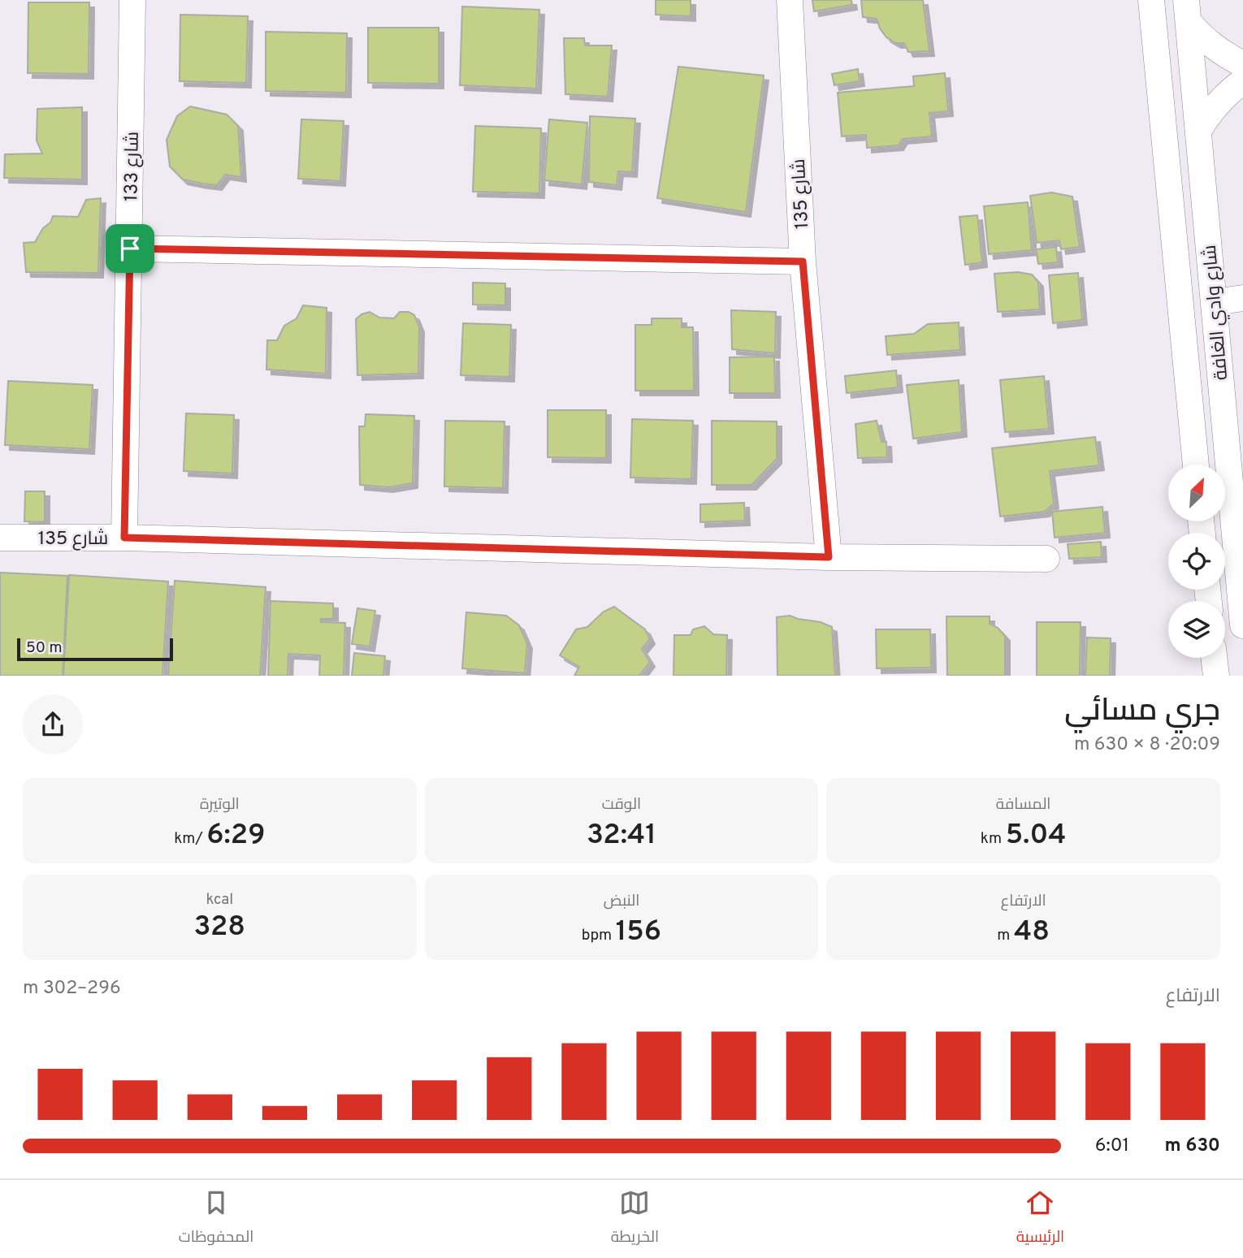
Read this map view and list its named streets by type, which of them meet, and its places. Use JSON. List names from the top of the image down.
{
  "streets": {
    "street": ["شارع 133", "شارع 135", "شارع وادي الغافة"]
  },
  "crossings": [
    ["شارع 133", "شارع 135"]
  ],
  "scale_bar": "50 m",
  "north": "top right",
  "page": {
    "scale": "50 m",
    "heading": ["جري مسائي", "20:09 · 8 × 630 m"],
    "stats": [
      ["المسافة", "5.04 km"],
      ["الوقت", "32:41"],
      ["الوتيرة", "6:29 /km"],
      ["الارتفاع", "48 m"],
      ["النبض", "156 bpm"],
      ["kcal", "328"]
    ],
    "chart": ["الارتفاع", "296–302 m"],
    "list": [
      {
        "name": "630 m",
        "note": "6:01"
      }
    ],
    "tabs": ["الرئيسية", "الخريطة", "المحفوظات"]
  }
}
